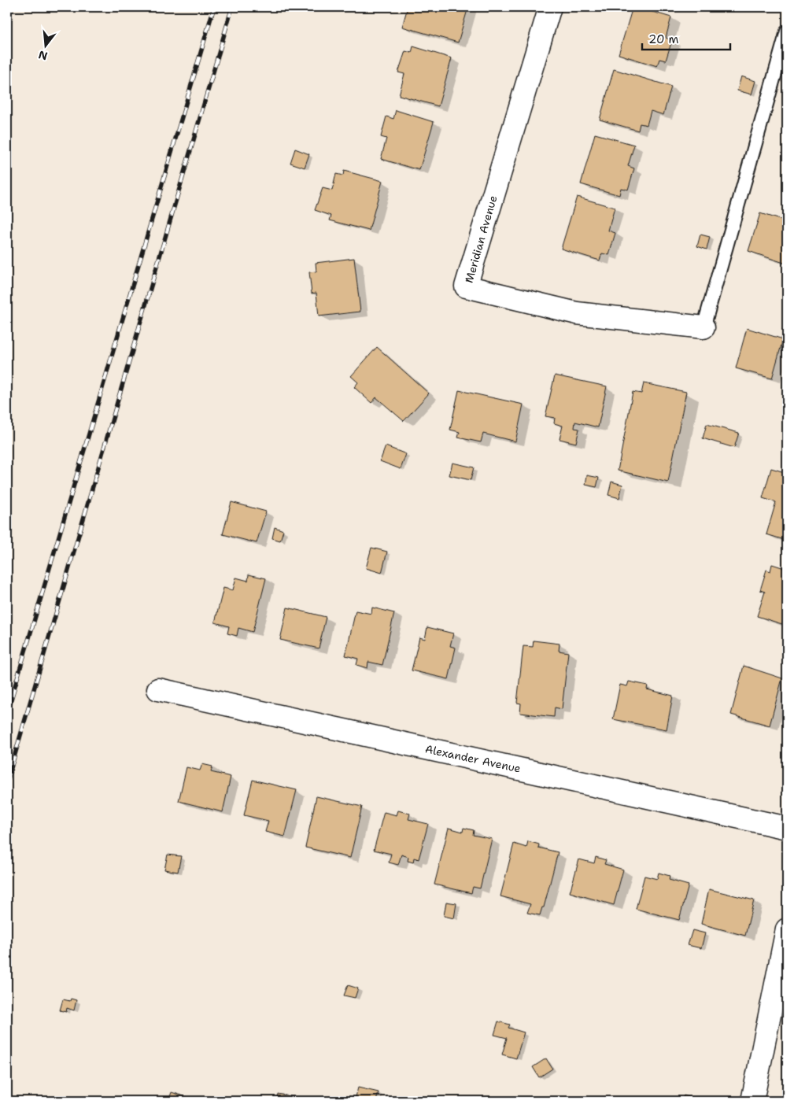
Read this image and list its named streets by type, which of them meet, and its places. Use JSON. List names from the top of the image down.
{
  "streets": {
    "street": ["Meridian Avenue", "Alexander Avenue"]
  },
  "scale_bar": "20 m",
  "north": "bottom"
}
